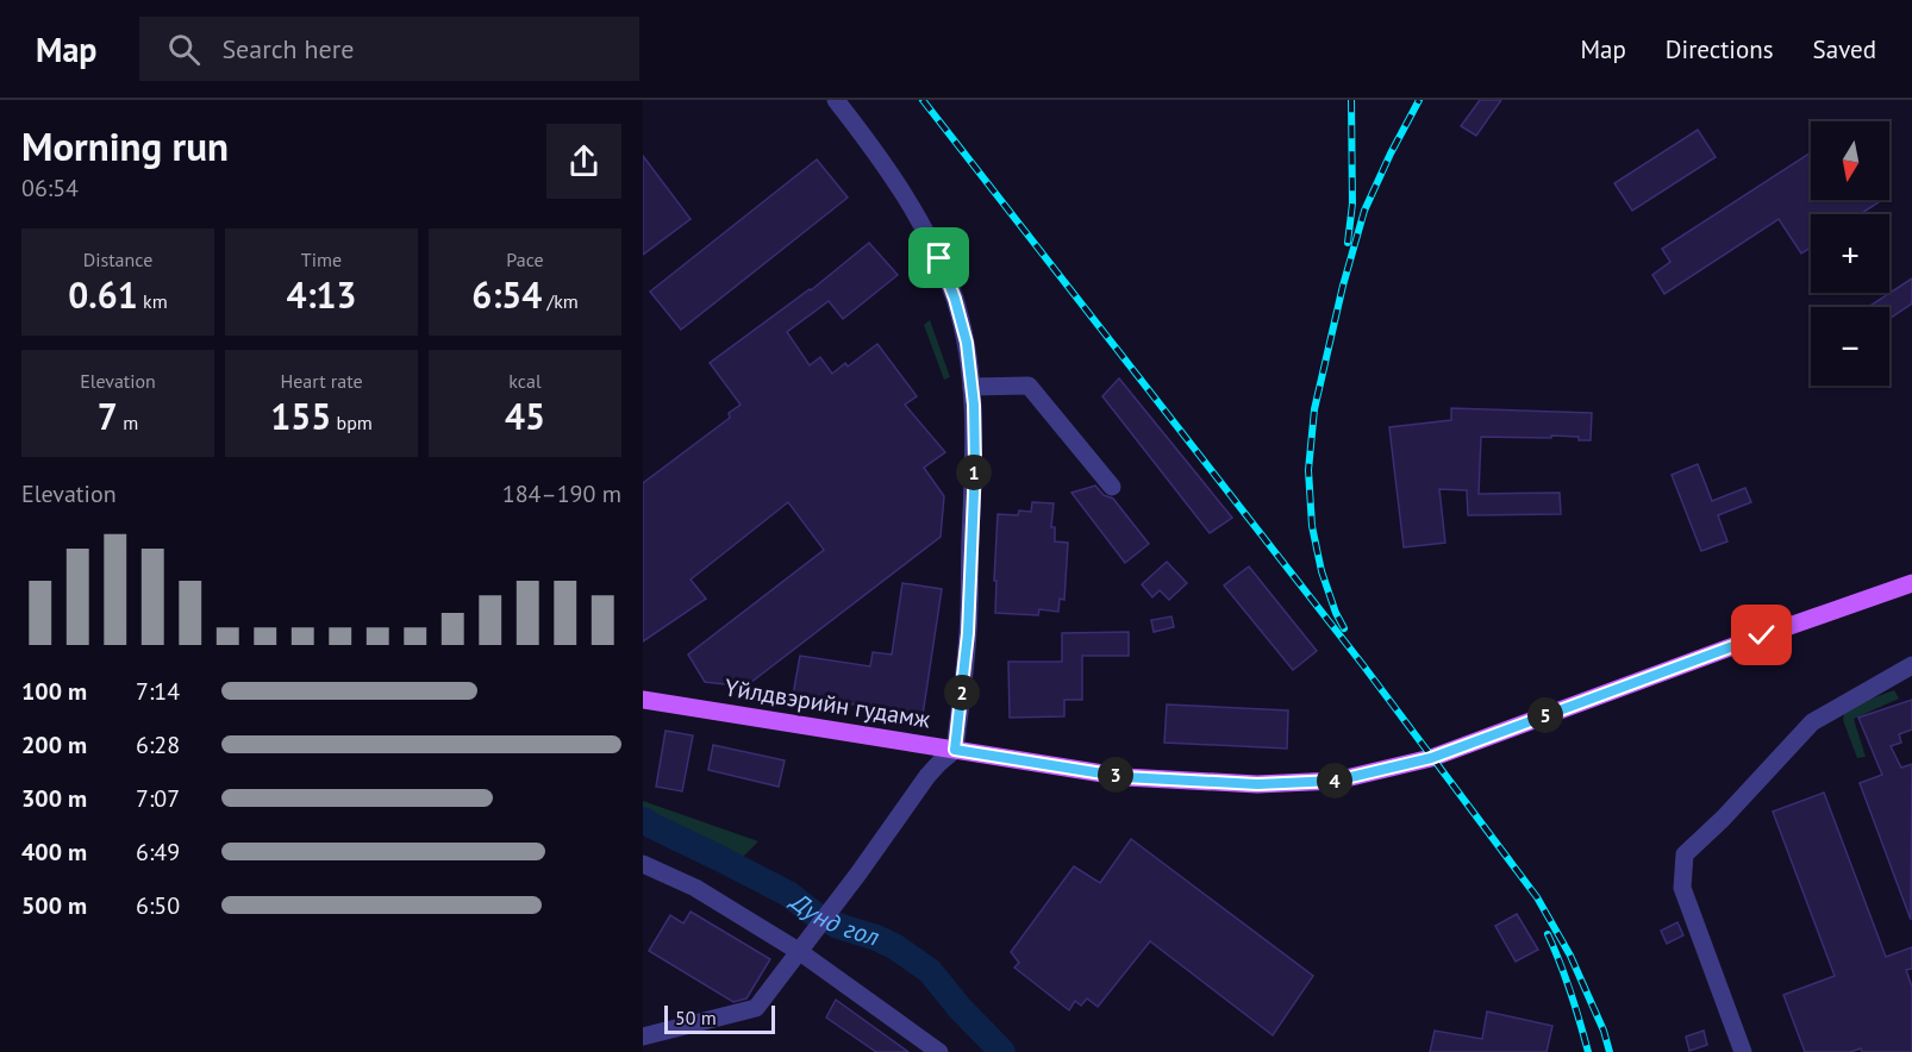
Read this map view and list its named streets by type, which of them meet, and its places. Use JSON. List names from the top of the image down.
{
  "streets": {
    "main road": ["Yйлдвэрийн гудамж"]
  },
  "water": ["Дунд гол"],
  "scale_bar": "50 m",
  "north": "bottom",
  "page": {
    "header": "Map",
    "search": "Search here",
    "nav": ["Map", "Directions", "Saved"],
    "heading": ["Morning run", "06:54"],
    "map_buttons": ["+", "−"],
    "stats": [
      ["Distance", "0.61 km"],
      ["Time", "4:13"],
      ["Pace", "6:54 /km"],
      ["Elevation", "7 m"],
      ["Heart rate", "155 bpm"],
      ["kcal", "45"]
    ],
    "pins": [
      "1",
      "2",
      "5",
      "3",
      "4"
    ],
    "chart": ["Elevation", "184–190 m"],
    "list": [
      {
        "name": "100 m",
        "note": "7:14"
      },
      {
        "name": "200 m",
        "note": "6:28"
      },
      {
        "name": "300 m",
        "note": "7:07"
      },
      {
        "name": "400 m",
        "note": "6:49"
      },
      {
        "name": "500 m",
        "note": "6:50"
      }
    ],
    "scale": "50 m"
  }
}
